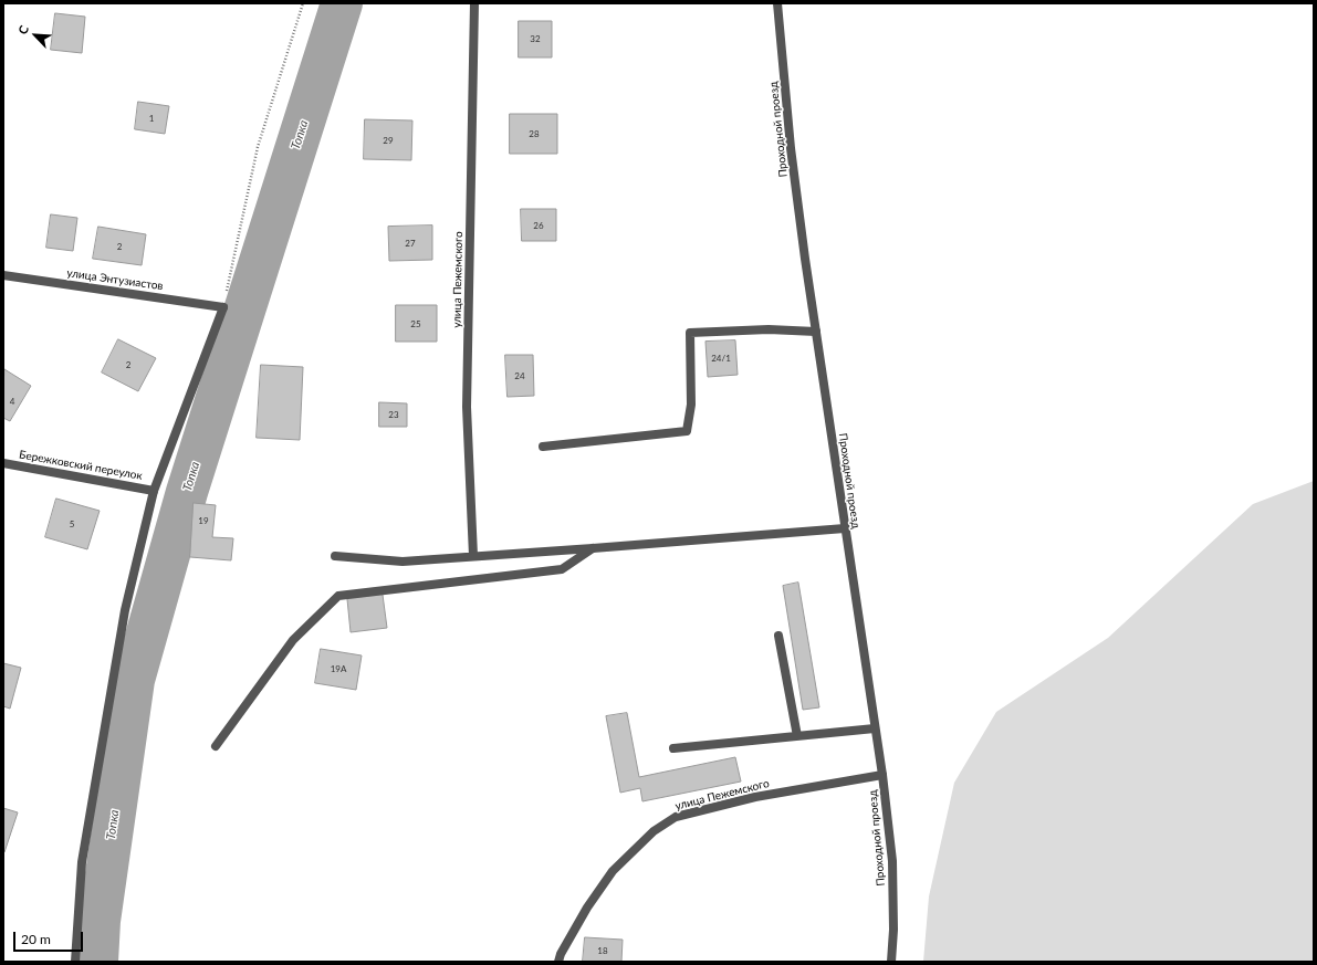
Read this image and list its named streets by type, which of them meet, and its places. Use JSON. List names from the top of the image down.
{
  "streets": {
    "street": [
      "Проходной проезд",
      "улица Энтузиастов",
      "улица Пежемского",
      "Бережковский переулок"
    ]
  },
  "crossings": [
    ["Проходной проезд", "улица Пежемского"]
  ],
  "water": ["Топка"],
  "house_numbers": [
    "32",
    "1",
    "28",
    "29",
    "26",
    "27",
    "2",
    "25",
    "24/1",
    "2",
    "24",
    "4",
    "23",
    "19",
    "5",
    "19А",
    "18"
  ],
  "scale_bar": "20 m",
  "north": "top left"
}
